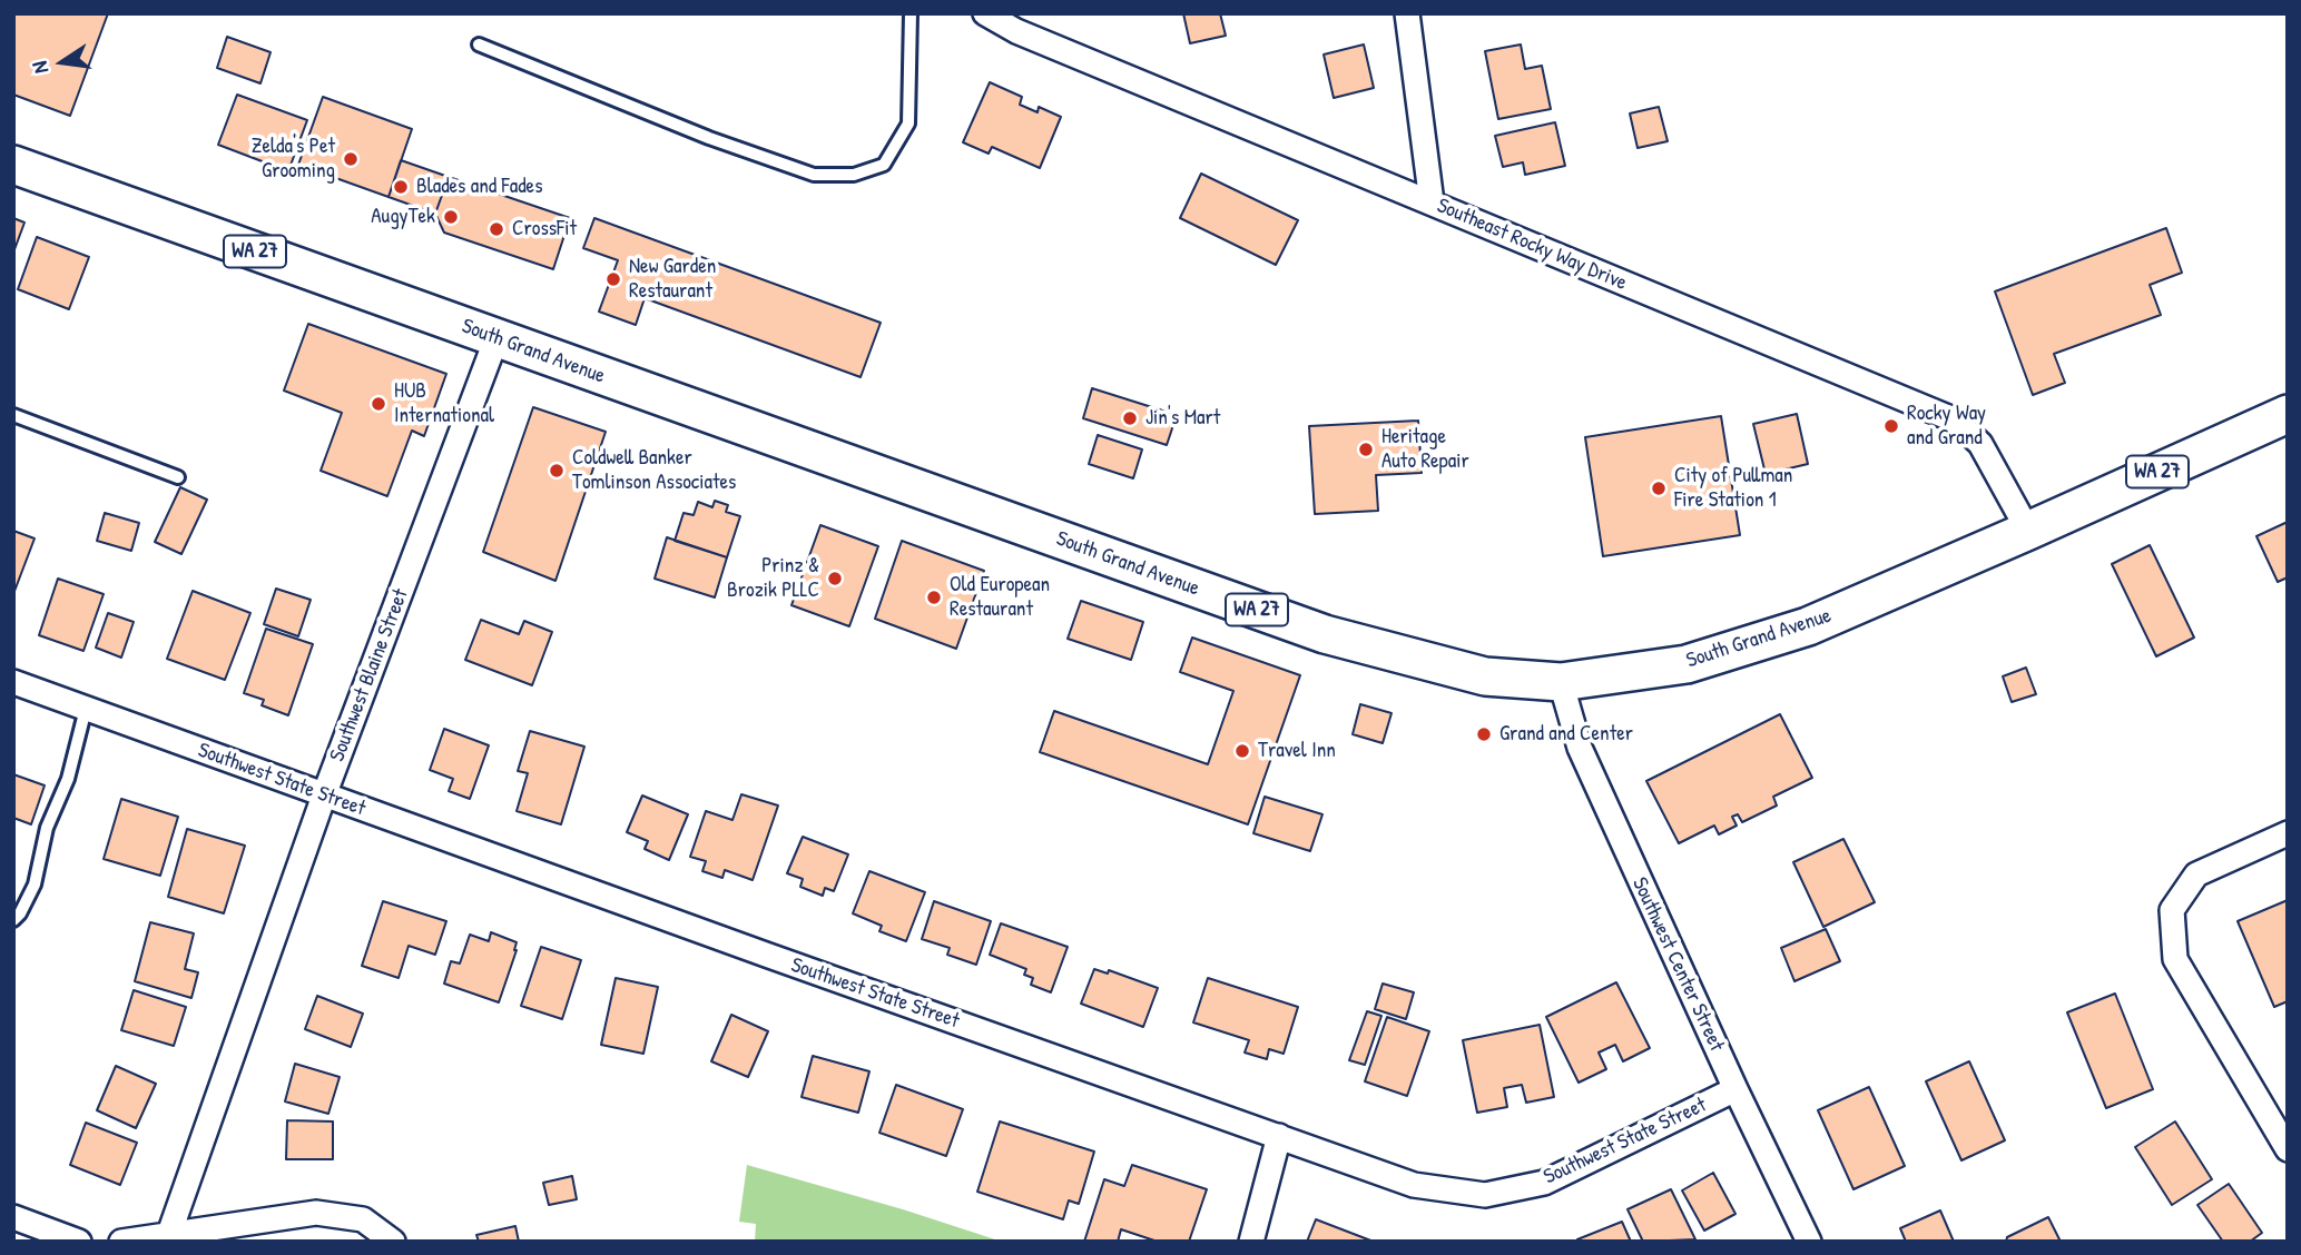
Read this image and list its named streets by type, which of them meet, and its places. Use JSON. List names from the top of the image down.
{
  "streets": {
    "main road": ["WA 27", "South Grand Avenue"],
    "street": [
      "Southeast Rocky Way Drive",
      "Southwest Blaine Street",
      "Southwest State Street",
      "Southwest Center Street"
    ]
  },
  "crossings": [
    ["Southeast Rocky Way Drive", "South Grand Avenue"],
    ["South Grand Avenue", "Southwest Blaine Street"],
    ["South Grand Avenue", "Southwest Center Street"],
    ["Southwest Blaine Street", "Southwest State Street"],
    ["Southwest State Street", "Southwest Center Street"]
  ],
  "places": [
    "Zelda's Pet Grooming",
    "Blades and Fades",
    "AugyTek",
    "CrossFit",
    "New Garden Restaurant",
    "HUB International",
    "Jin's Mart",
    "Rocky Way and Grand",
    "Heritage Auto Repair",
    "Coldwell Banker Tomlinson Associates",
    "City of Pullman Fire Station 1",
    "Prinz & Brozik PLLC",
    "Old European Restaurant",
    "Grand and Center",
    "Travel Inn"
  ],
  "north": "left"
}
